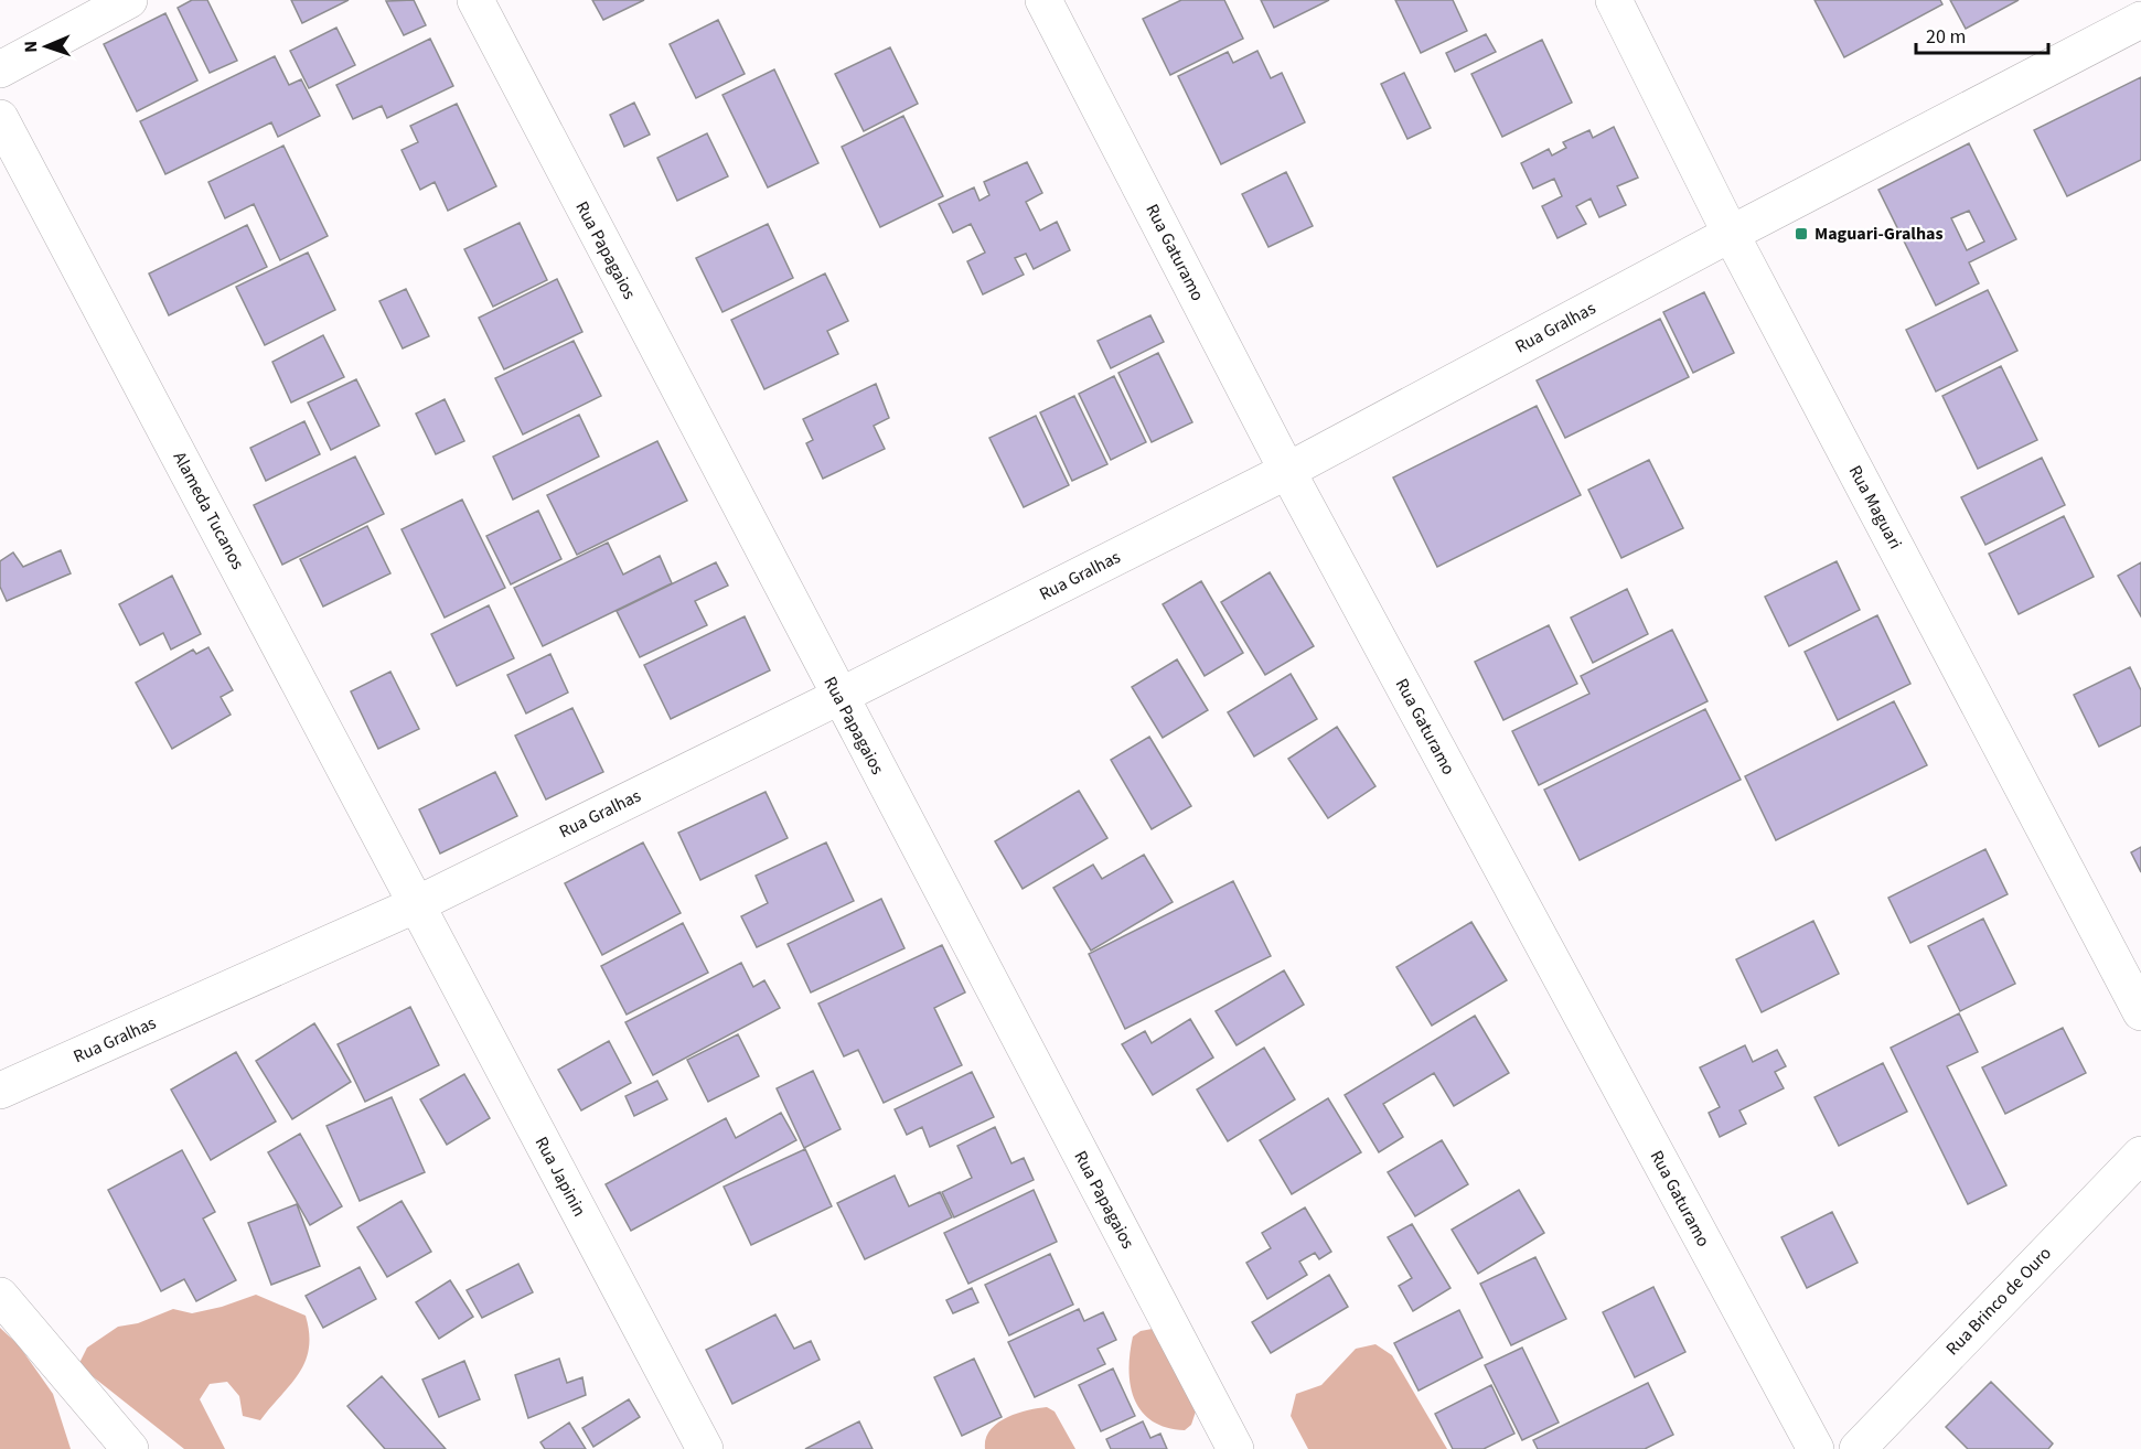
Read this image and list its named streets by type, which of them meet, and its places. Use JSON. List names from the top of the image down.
{
  "streets": {
    "street": [
      "Rua Papagaios",
      "Rua Gaturamo",
      "Rua Gralhas",
      "Rua Maguari",
      "Alameda Tucanos",
      "Rua Japinin",
      "Rua Brinco de Ouro"
    ]
  },
  "crossings": [
    ["Rua Papagaios", "Rua Gralhas"],
    ["Rua Gaturamo", "Rua Gralhas"],
    ["Rua Gralhas", "Rua Maguari"],
    ["Rua Gralhas", "Alameda Tucanos"],
    ["Rua Gralhas", "Rua Japinin"],
    ["Alameda Tucanos", "Rua Japinin"]
  ],
  "places": {
    "transit": ["Maguari-Gralhas"]
  },
  "scale_bar": "20 m",
  "north": "left"
}
